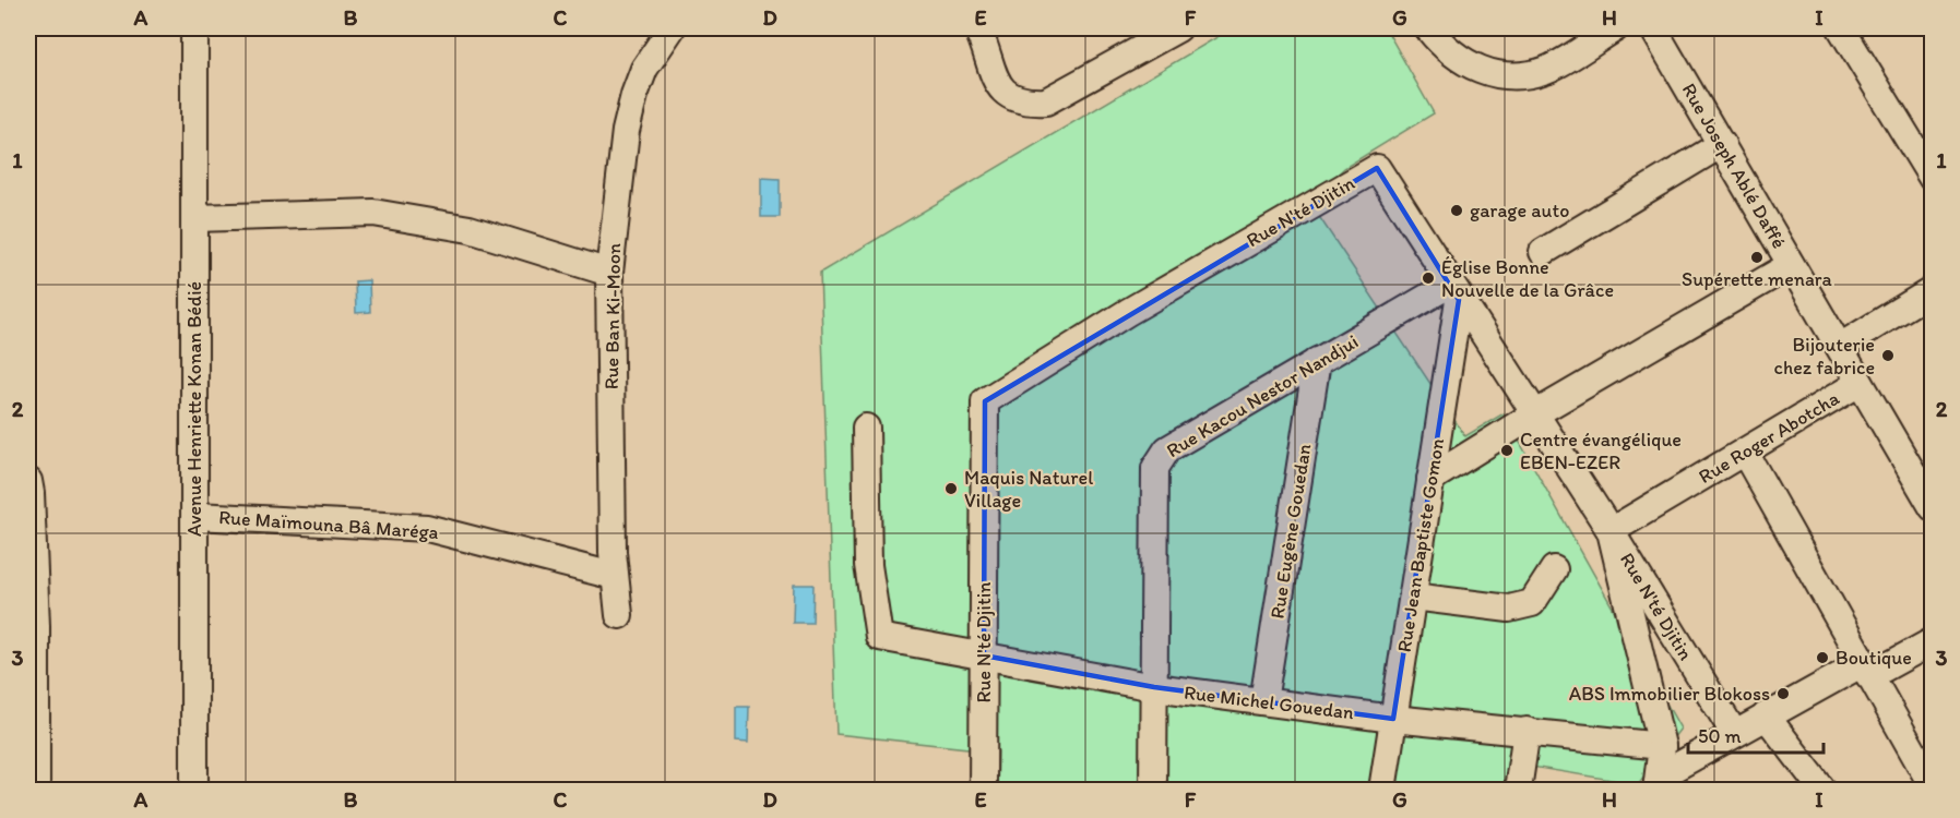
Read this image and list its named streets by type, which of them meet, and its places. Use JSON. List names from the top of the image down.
{
  "streets": {
    "street": [
      "Rue Joseph Ablé Daffé",
      "Rue N'té Djitin",
      "Rue Ban Ki-Moon",
      "Rue Kacou Nestor Nandjui",
      "Avenue Henriette Konan Bédié",
      "Rue Roger Abotcha",
      "Rue Maïmouna Bâ Maréga",
      "Rue Eugène Gouedan",
      "Rue Jean Baptiste Gomon",
      "Rue Michel Gouedan"
    ]
  },
  "crossings": [
    ["Rue Joseph Ablé Daffé", "Rue Roger Abotcha"],
    ["Rue N'té Djitin", "Rue Kacou Nestor Nandjui"],
    ["Rue N'té Djitin", "Rue Roger Abotcha"],
    ["Rue N'té Djitin", "Rue Jean Baptiste Gomon"],
    ["Rue N'té Djitin", "Rue Michel Gouedan"],
    ["Rue Ban Ki-Moon", "Rue Maïmouna Bâ Maréga"],
    ["Rue Kacou Nestor Nandjui", "Rue Eugène Gouedan"],
    ["Rue Kacou Nestor Nandjui", "Rue Jean Baptiste Gomon"],
    ["Rue Kacou Nestor Nandjui", "Rue Michel Gouedan"],
    ["Avenue Henriette Konan Bédié", "Rue Maïmouna Bâ Maréga"],
    ["Rue Eugène Gouedan", "Rue Michel Gouedan"],
    ["Rue Jean Baptiste Gomon", "Rue Michel Gouedan"]
  ],
  "places": [
    "garage auto",
    "Supérette menara",
    "Église Bonne Nouvelle de la Grâce",
    "Bijouterie chez fabrice",
    "Centre évangélique EBEN-EZER",
    "Maquis Naturel Village",
    "Boutique",
    "ABS Immobilier Blokoss"
  ],
  "scale_bar": "50 m",
  "grid": {
    "columns": [
      "A",
      "B",
      "C",
      "D",
      "E",
      "F",
      "G",
      "H",
      "I"
    ],
    "rows": ["1", "2", "3"]
  }
}
